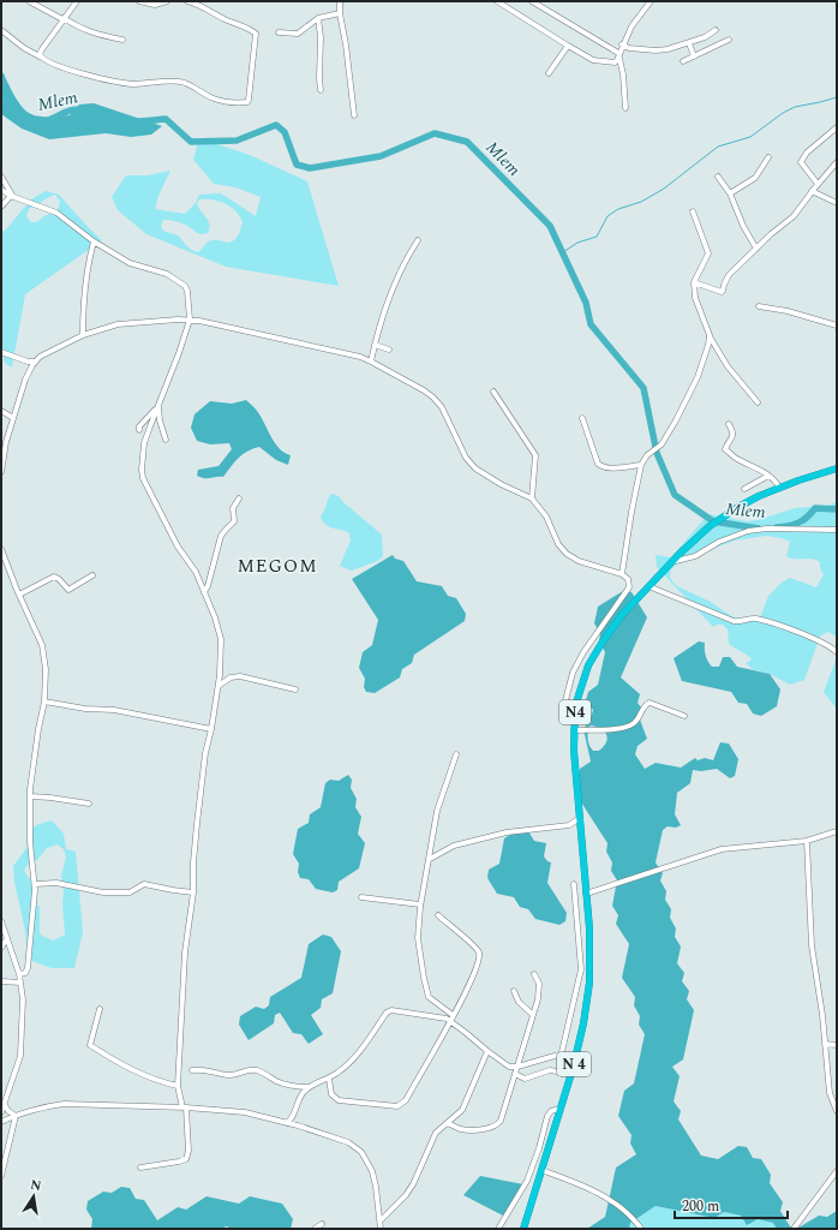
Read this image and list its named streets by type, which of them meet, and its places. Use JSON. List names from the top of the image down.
{
  "streets": {
    "highway": ["N4", "N 4"]
  },
  "crossings": [
    ["N4", "N 4"]
  ],
  "districts": ["MEGOM"],
  "water": ["Mlem"],
  "scale_bar": "200 m",
  "north": "top"
}
